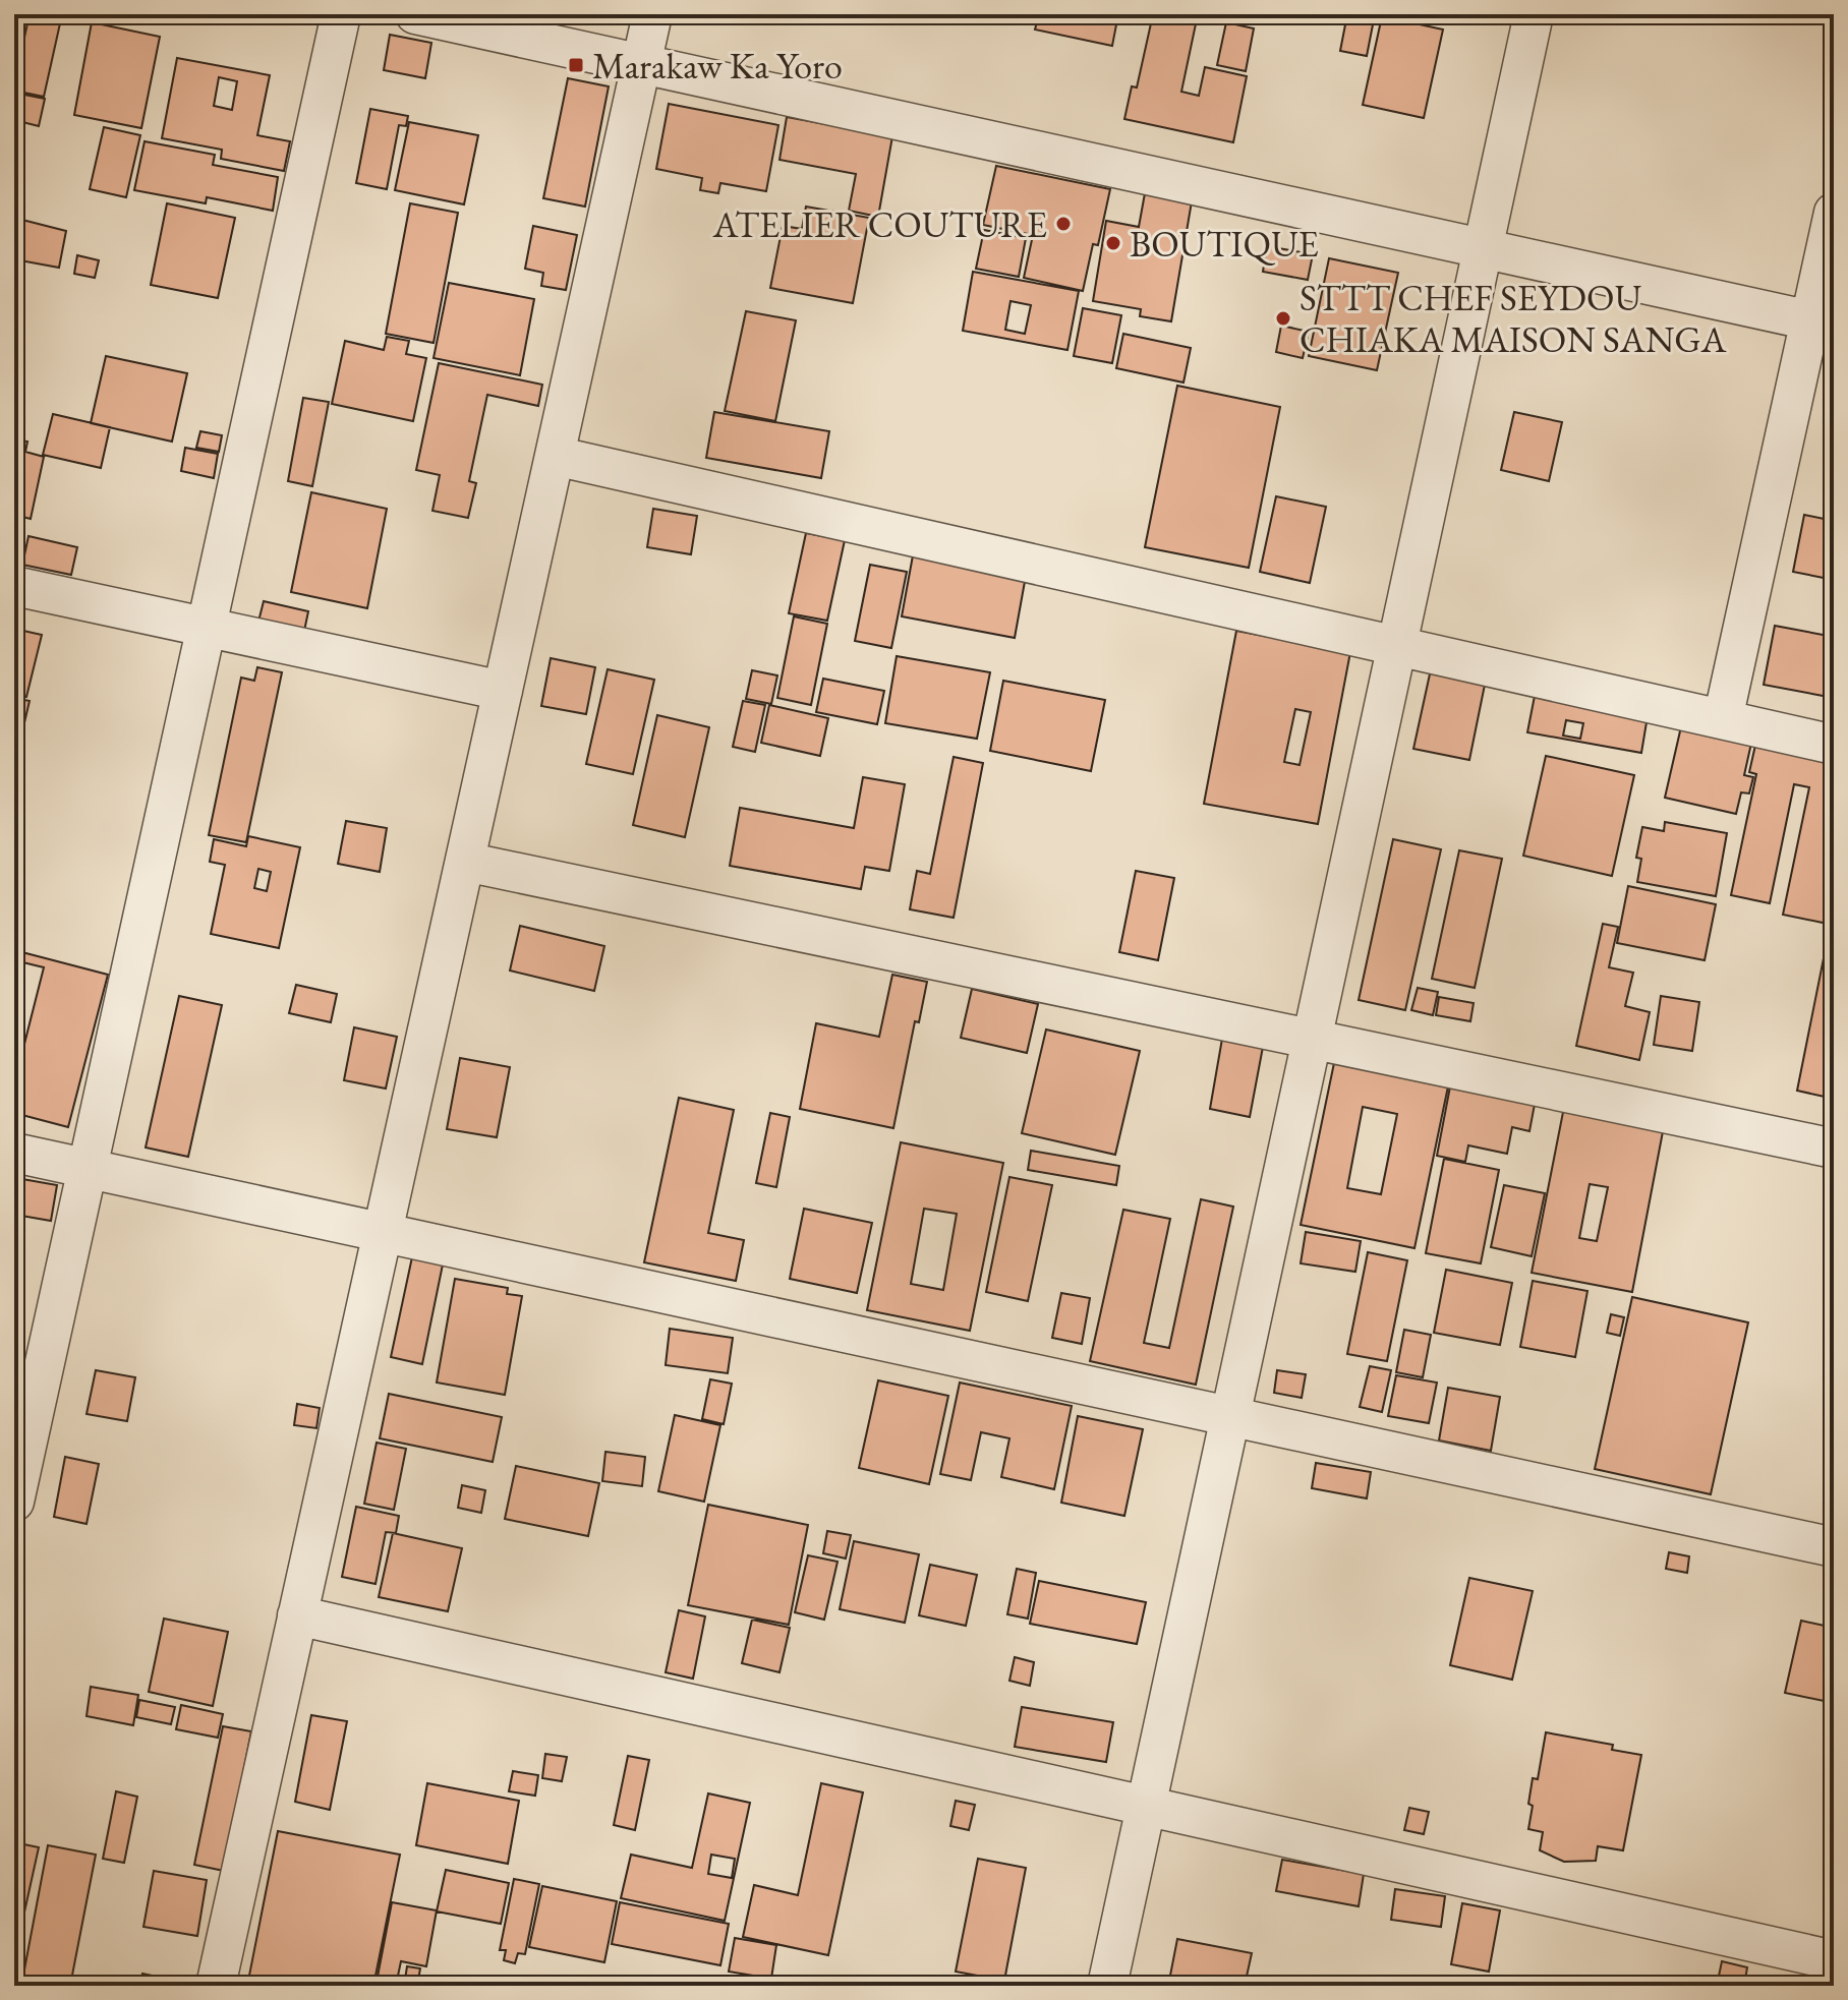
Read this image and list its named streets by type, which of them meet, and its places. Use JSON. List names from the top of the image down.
{
  "places": {
    "transit": ["Marakaw Ka Yoro"],
    "other": ["ATELIER COUTURE", "BOUTIQUE", "STTT CHEF SEYDOU CHIAKA MAISON SANGA"]
  }
}
